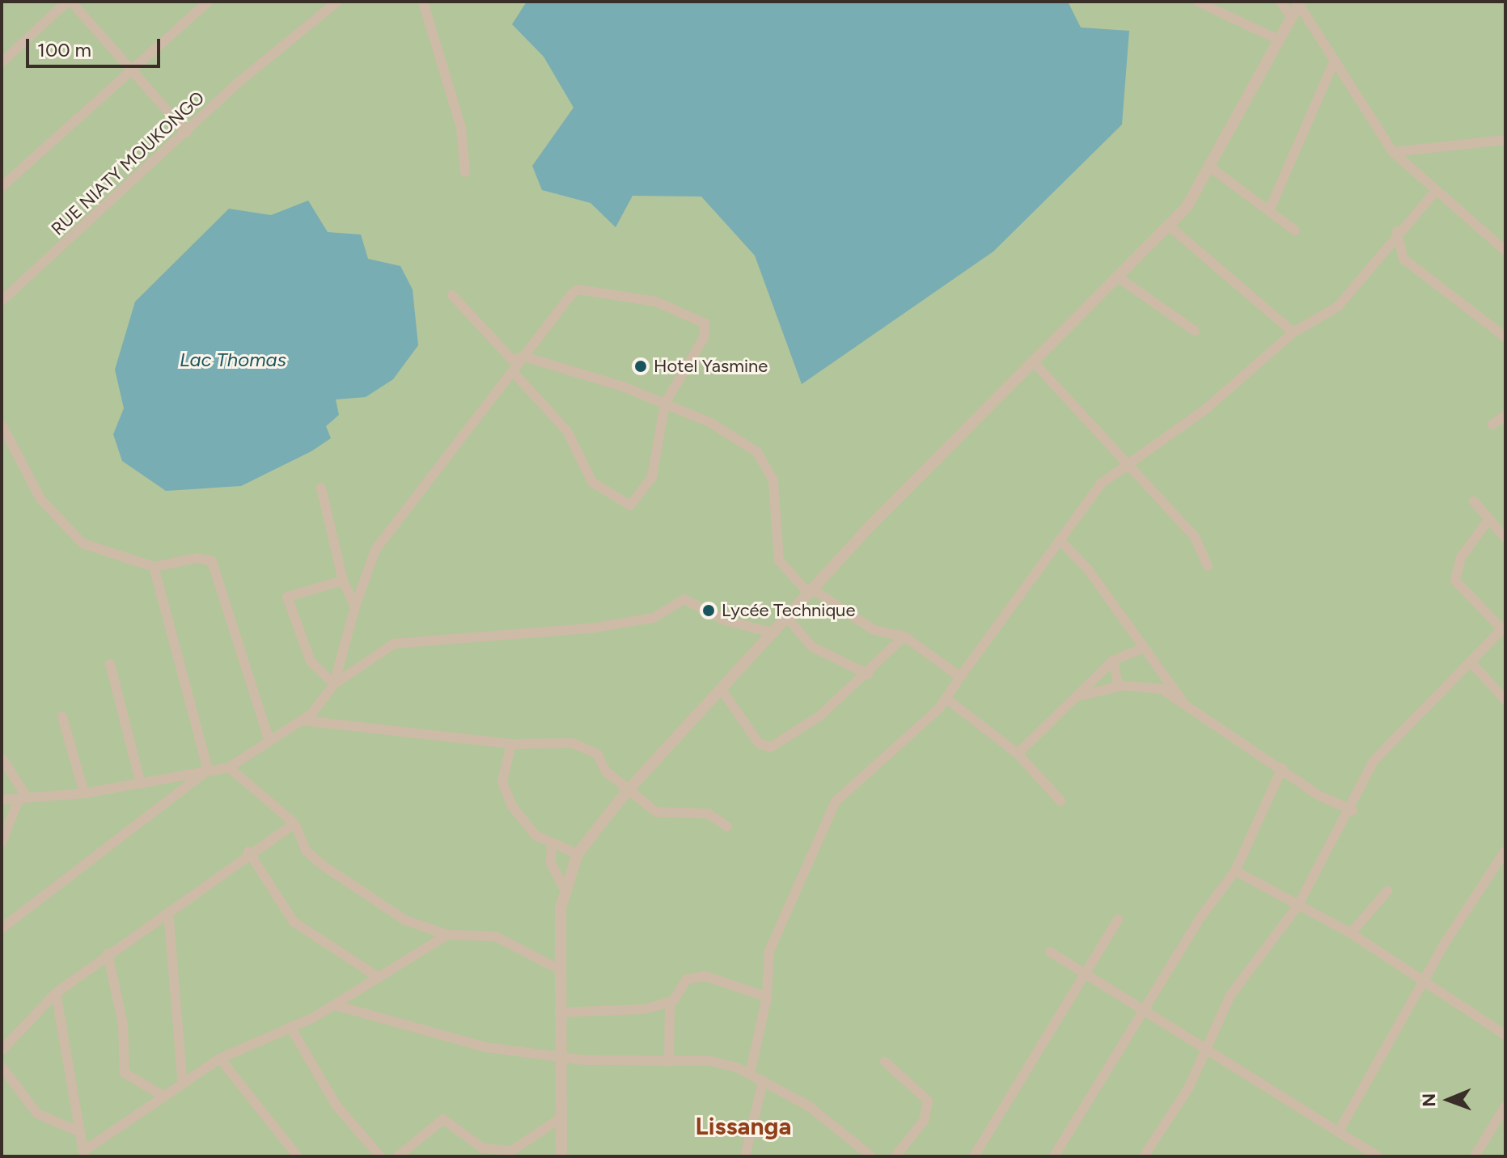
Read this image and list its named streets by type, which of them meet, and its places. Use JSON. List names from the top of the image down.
{
  "streets": {
    "street": ["RUE NIATY MOUKONGO"]
  },
  "districts": ["Lissanga"],
  "water": ["Lac Thomas"],
  "places": ["Hotel Yasmine", "Lycée Technique"],
  "scale_bar": "100 m",
  "north": "left"
}
